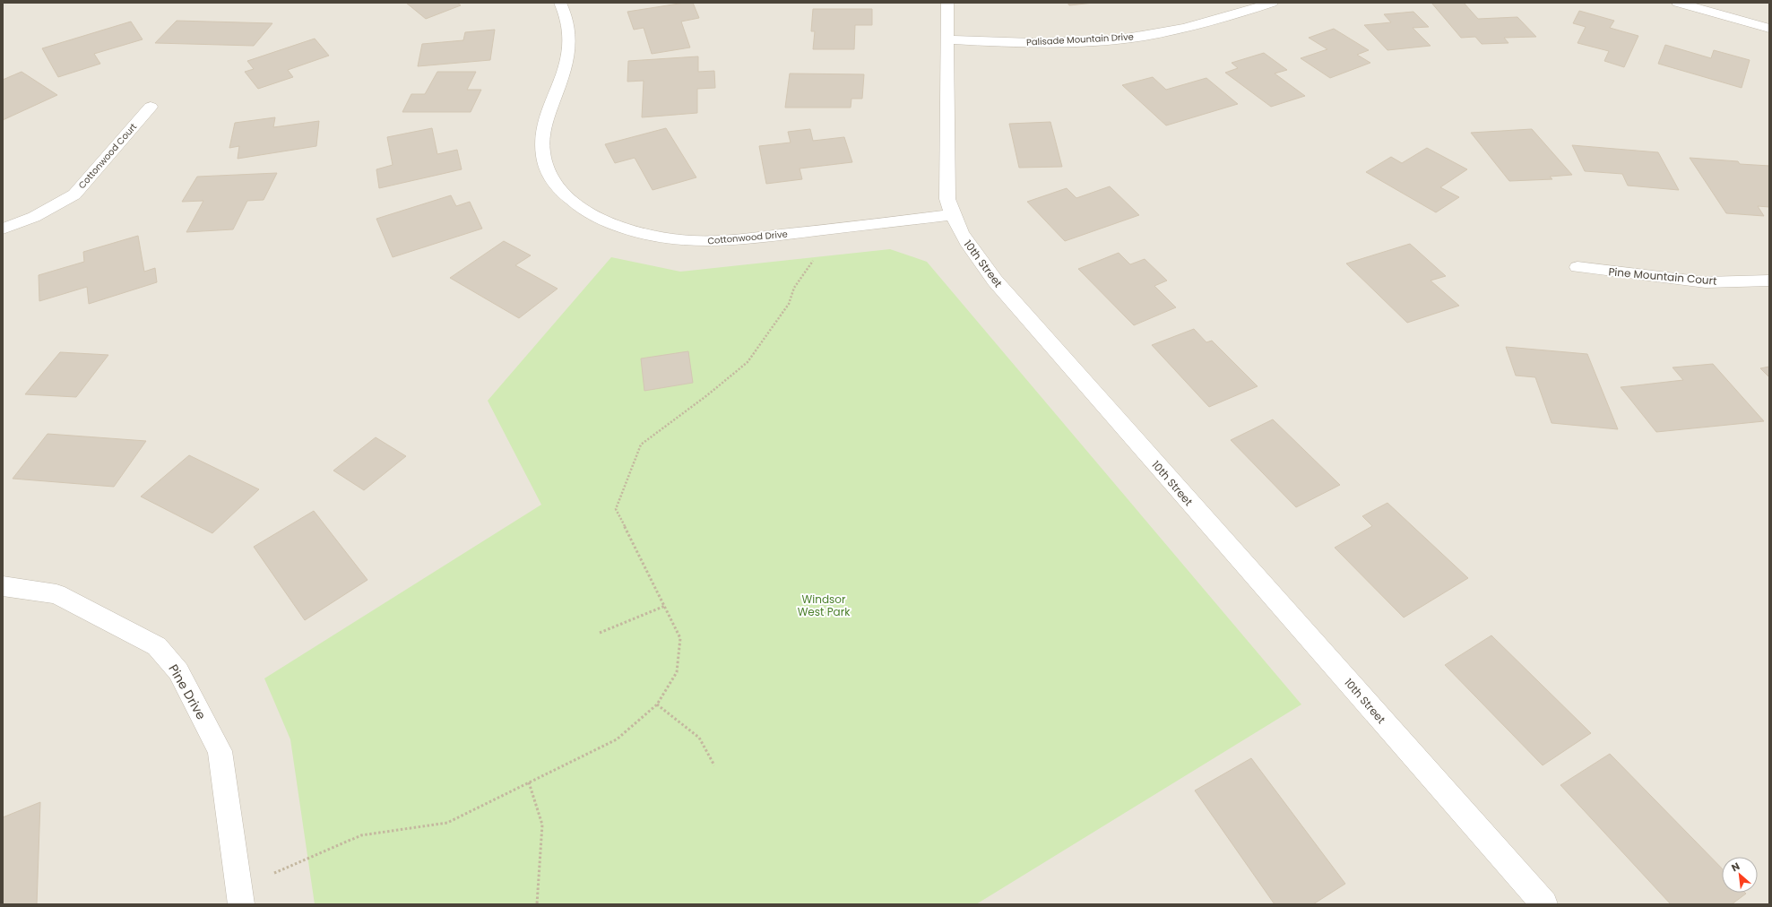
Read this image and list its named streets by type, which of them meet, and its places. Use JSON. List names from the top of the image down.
{
  "streets": {
    "street": [
      "Palisade Mountain Drive",
      "Cottonwood Court",
      "Cottonwood Drive",
      "10th Street",
      "Pine Mountain Court",
      "Pine Drive"
    ]
  },
  "crossings": [
    ["Palisade Mountain Drive", "10th Street"],
    ["Cottonwood Drive", "10th Street"]
  ],
  "parks": ["Windsor West Park"],
  "north": "top left"
}
